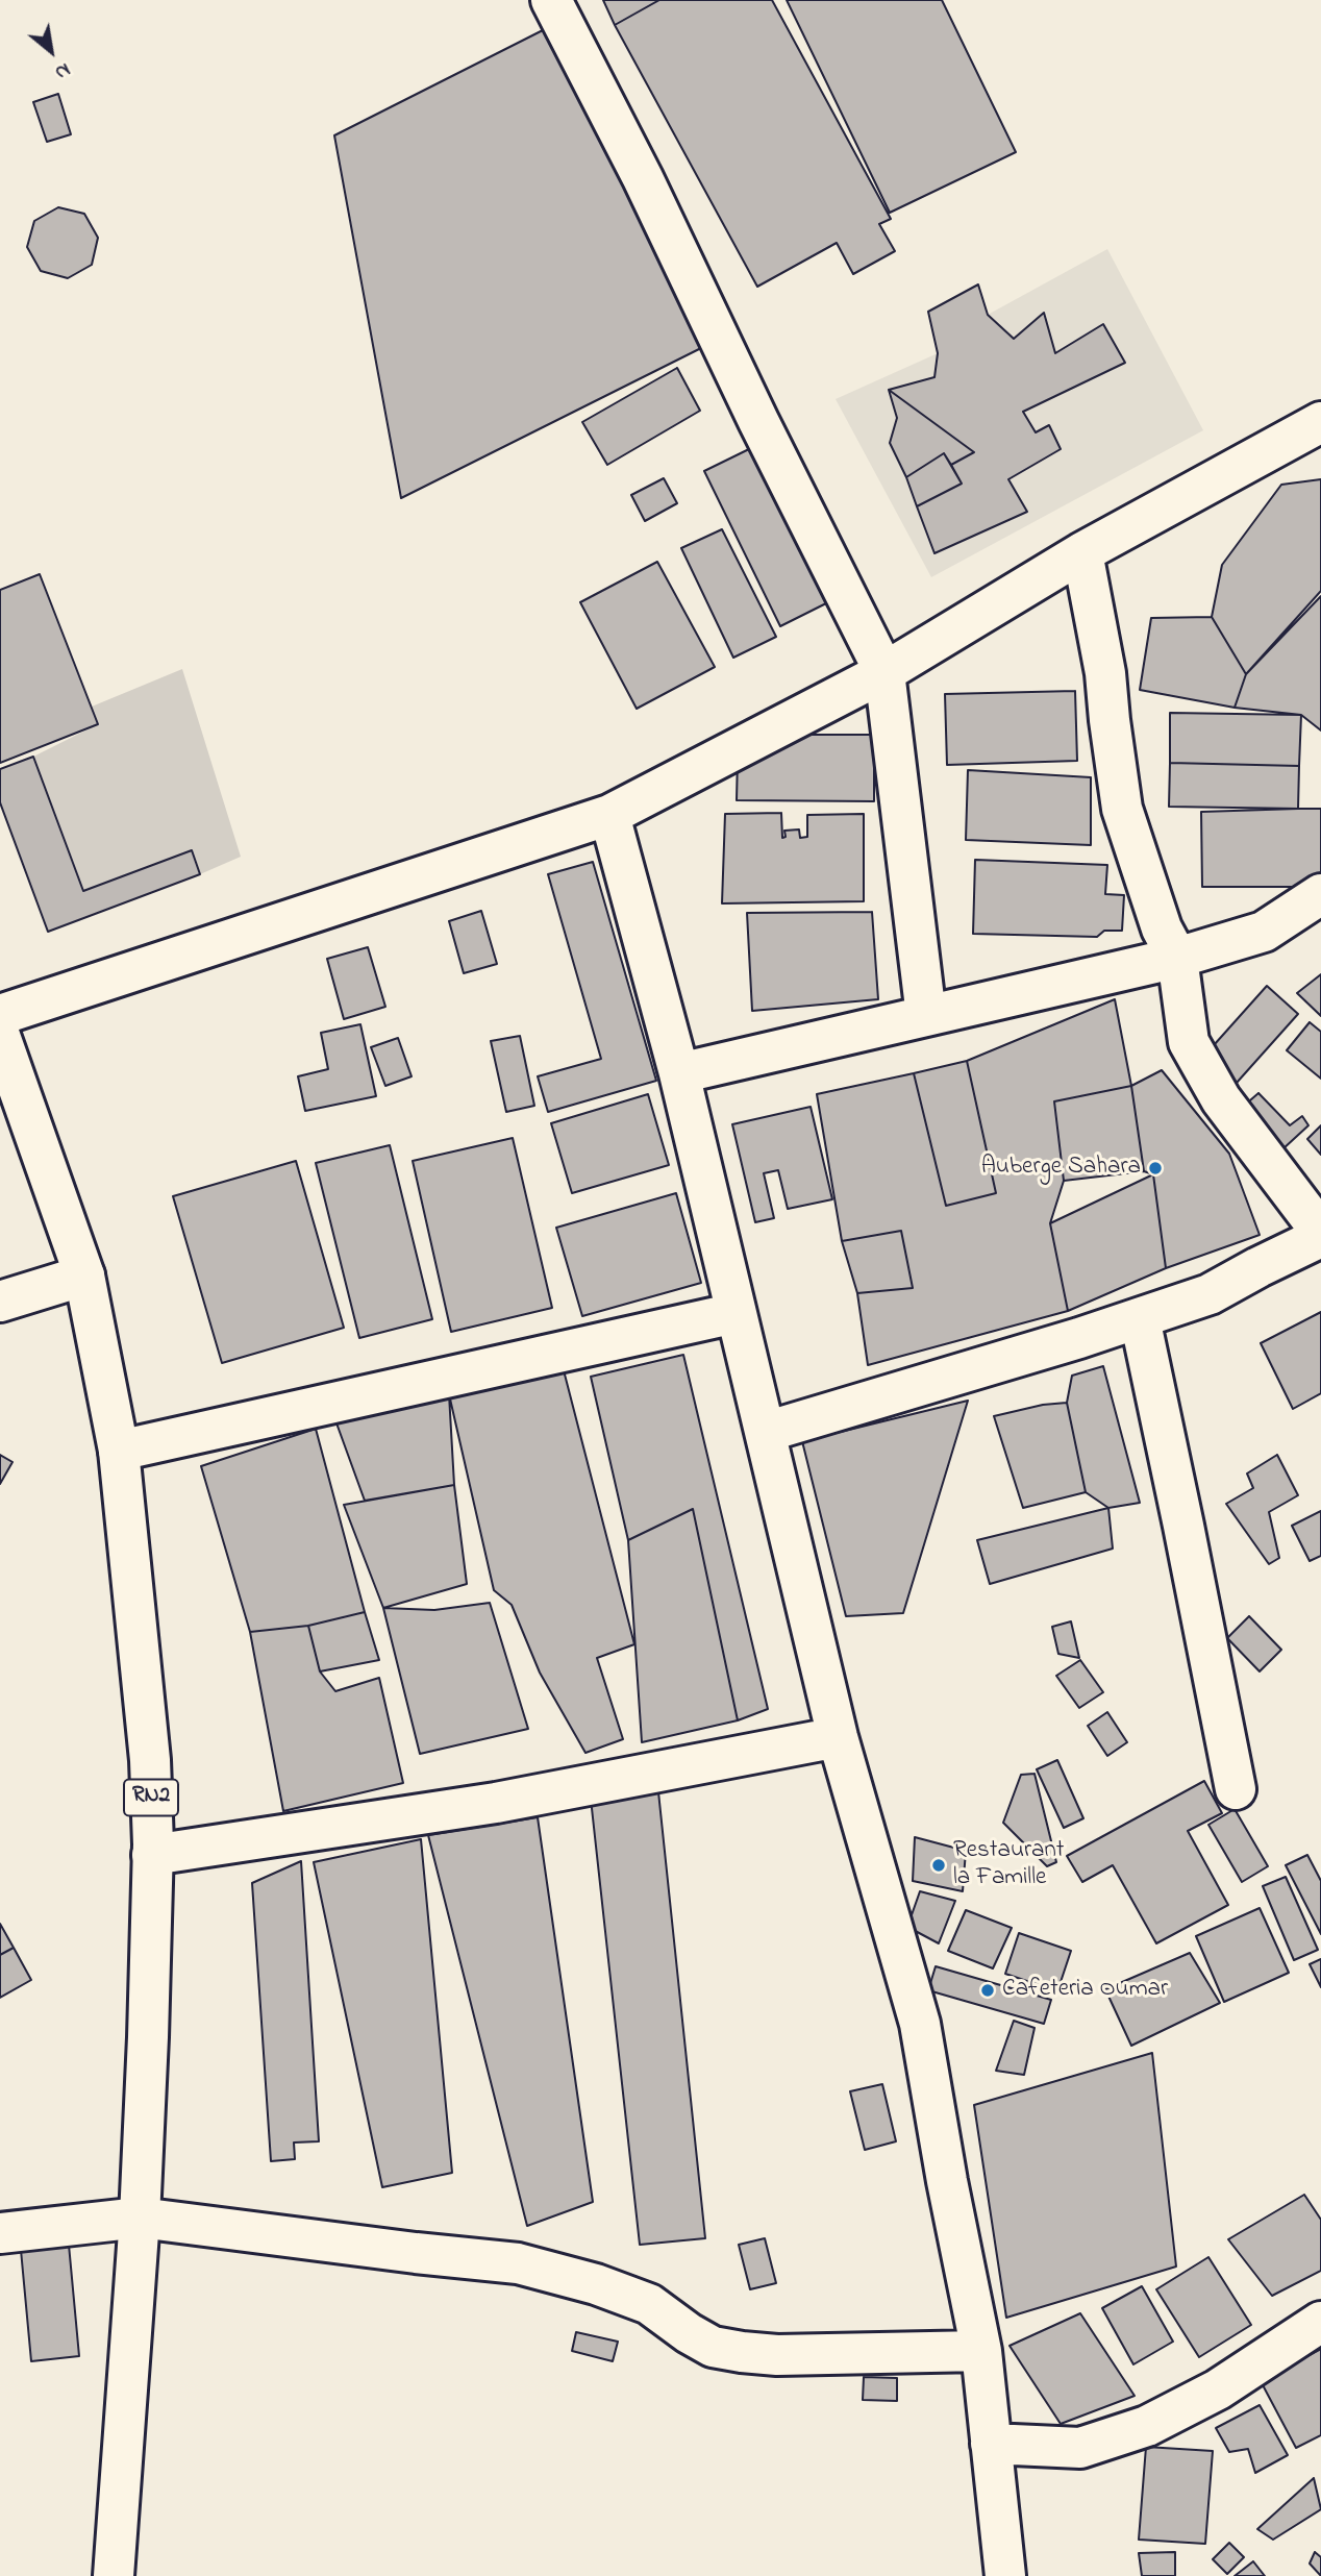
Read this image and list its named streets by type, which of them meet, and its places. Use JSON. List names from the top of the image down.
{
  "streets": {
    "main road": ["RN2"]
  },
  "places": ["Auberge Sahara", "Restaurant la Famille", "Cafeteria Oumar"],
  "north": "bottom right"
}
